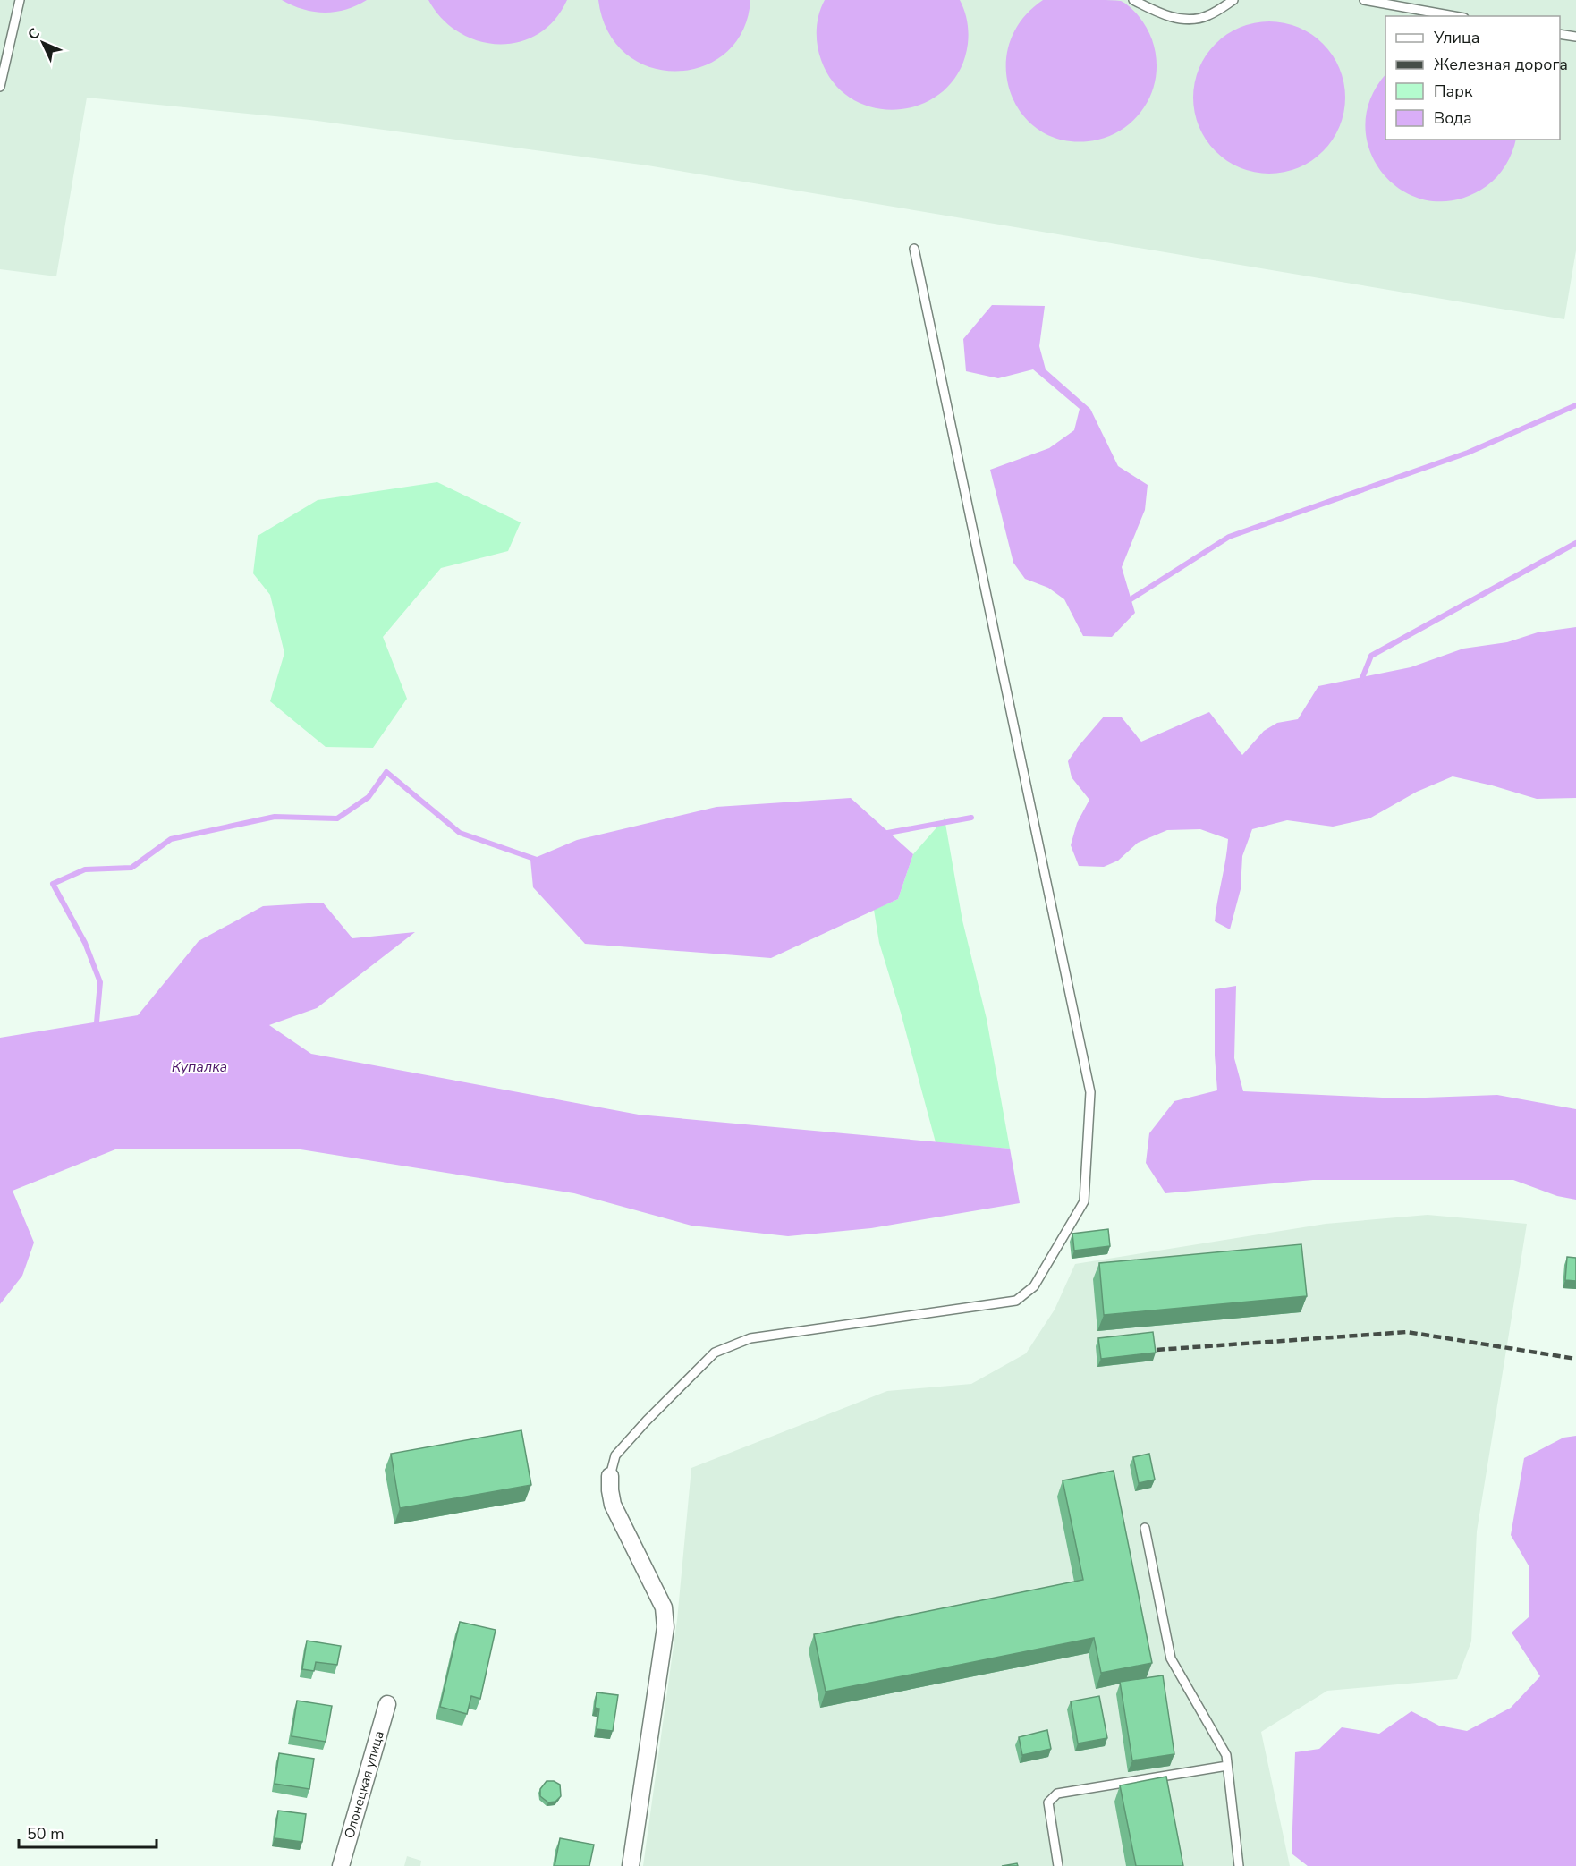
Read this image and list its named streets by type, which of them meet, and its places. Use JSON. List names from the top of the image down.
{
  "streets": {
    "street": ["Олонецкая улица"]
  },
  "water": ["Купалка"],
  "legend": [
    "Улица",
    "Железная дорога",
    "Парк",
    "Вода"
  ],
  "scale_bar": "50 m",
  "north": "top left"
}
